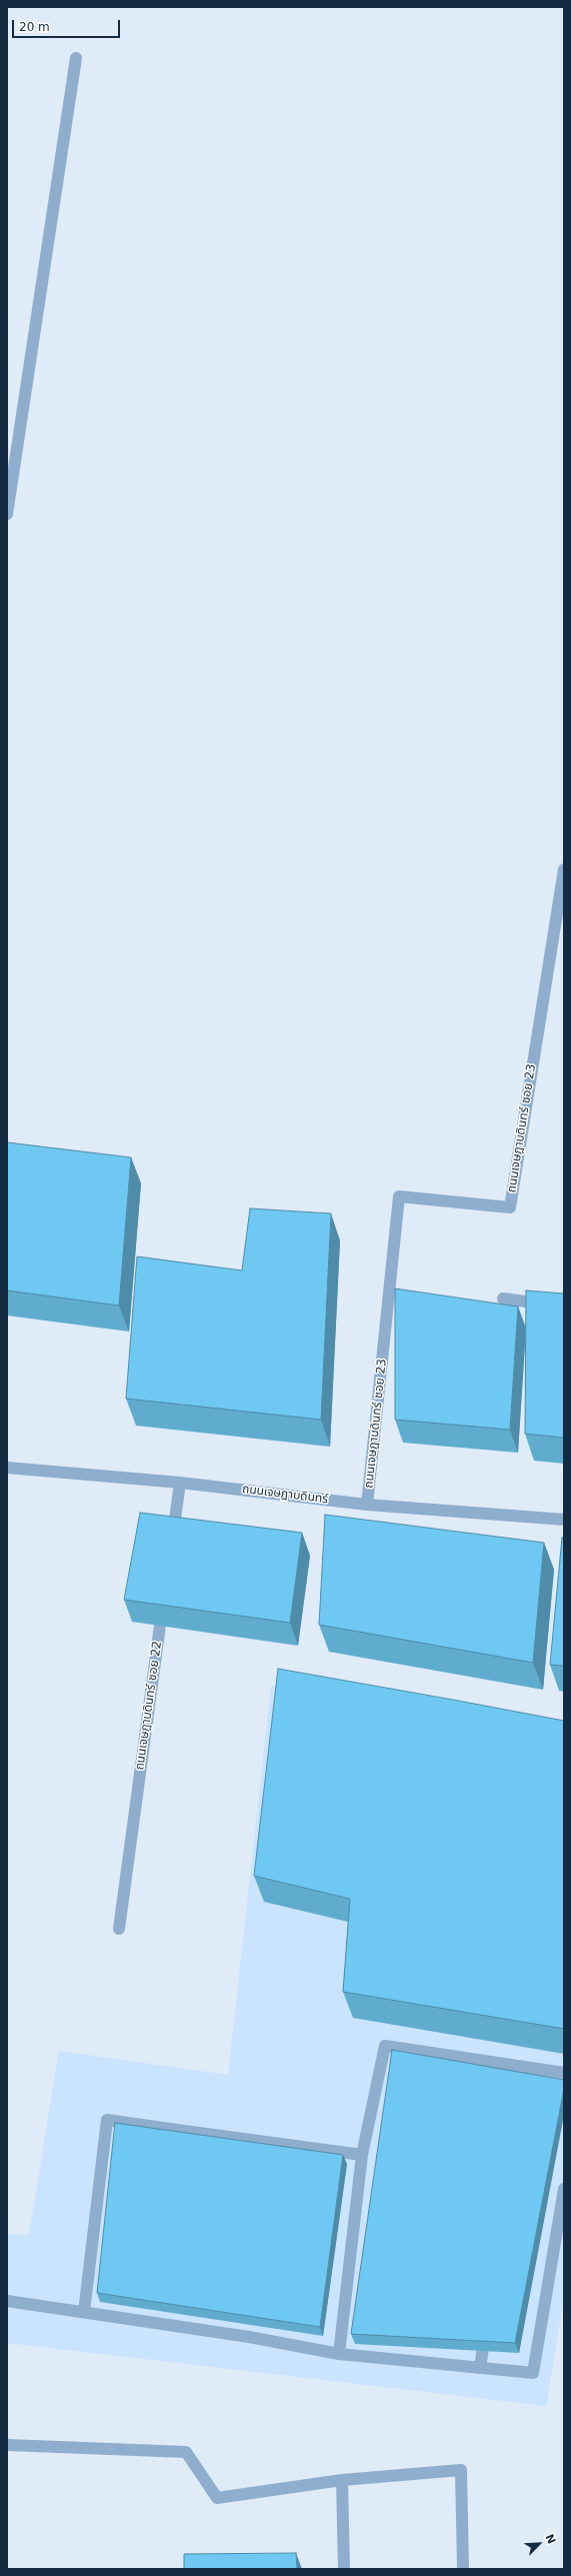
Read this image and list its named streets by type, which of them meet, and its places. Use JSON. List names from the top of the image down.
{
  "streets": {
    "street": ["ถนนเจษฎาบดินทร์ ซอย 23", "ถนนเจษฎาบดินทร์", "ถนนเจษฎาบดินทร์ ซอย 22"]
  },
  "crossings": [
    ["ถนนเจษฎาบดินทร์ ซอย 23", "ถนนเจษฎาบดินทร์"]
  ],
  "scale_bar": "20 m",
  "north": "top right"
}
